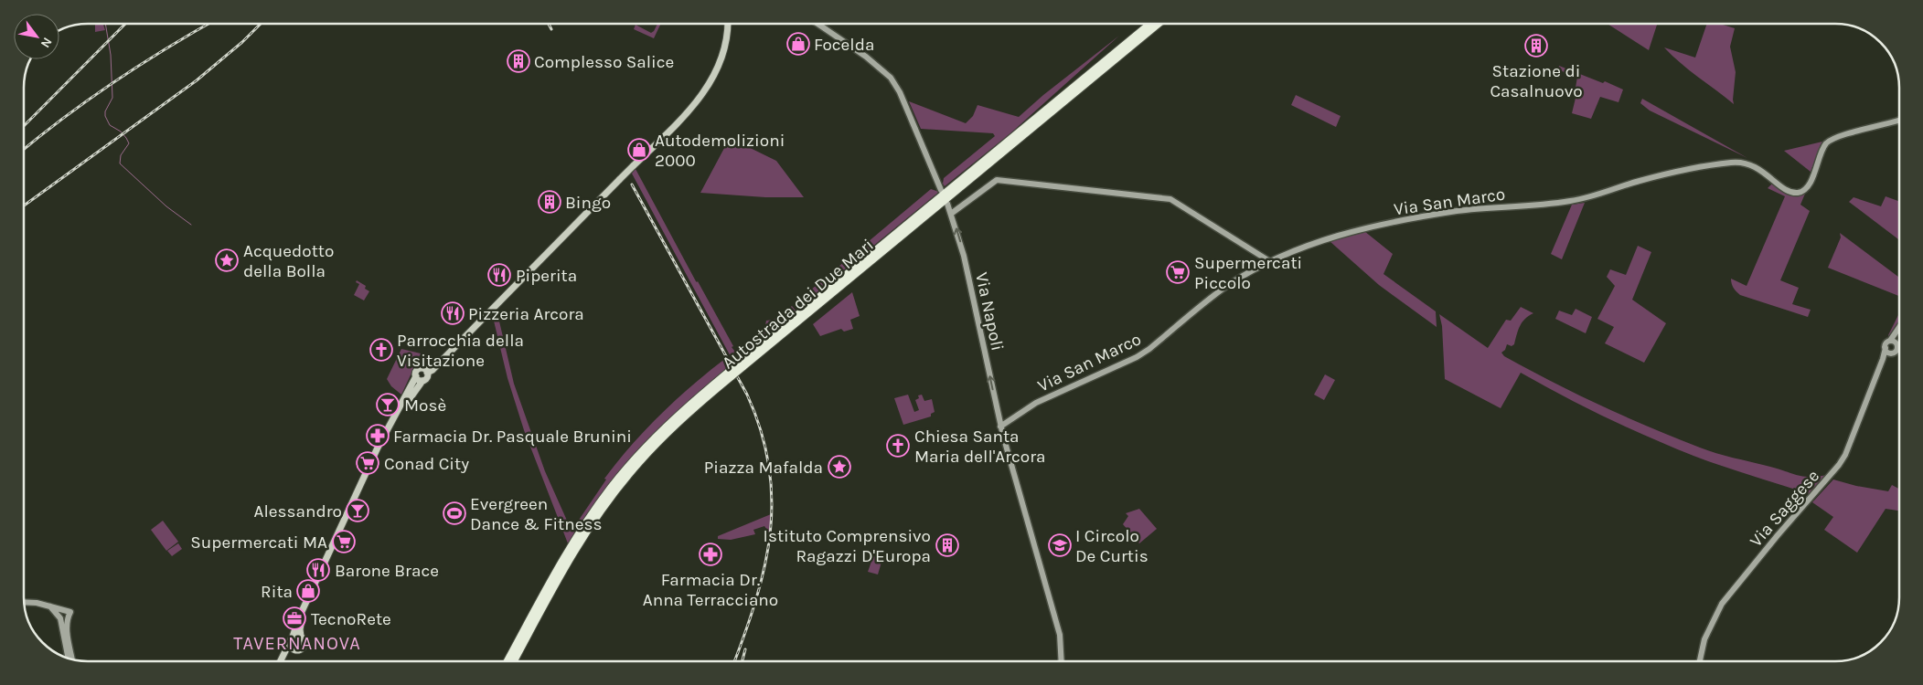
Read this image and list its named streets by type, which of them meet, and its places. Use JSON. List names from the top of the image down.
{
  "streets": {
    "highway": ["Autostrada dei Due Mari"],
    "main road": ["Via San Marco", "Via Napoli", "Via Saggese"]
  },
  "crossings": [
    ["Via San Marco", "Via Napoli"]
  ],
  "one_way": ["Via Napoli"],
  "districts": ["TAVERNANOVA"],
  "places": {
    "shop": ["Focelda", "Autodemolizioni 2000", "Rita"],
    "building": [
      "Stazione di Casalnuovo",
      "Complesso Salice",
      "Bingo",
      "Istituto Comprensivo Ragazzi D'Europa"
    ],
    "place": ["Acquedotto della Bolla", "Piazza Mafalda"],
    "supermarket": ["Supermercati Piccolo", "Conad City", "Supermercati MA"],
    "restaurant": ["Piperita", "Pizzeria Arcora", "Barone Brace"],
    "church": ["Parrocchia della Visitazione", "Chiesa Santa Maria dell'Arcora"],
    "bar": ["Mosè", "Alessandro"],
    "pharmacy": ["Farmacia Dr. Pasquale Brunini", "Farmacia Dr. Anna Terracciano"],
    "sports": ["Evergreen Dance & Fitness"],
    "school or university": ["I Circolo De Curtis"],
    "office": ["TecnoRete"]
  },
  "north": "bottom right"
}
